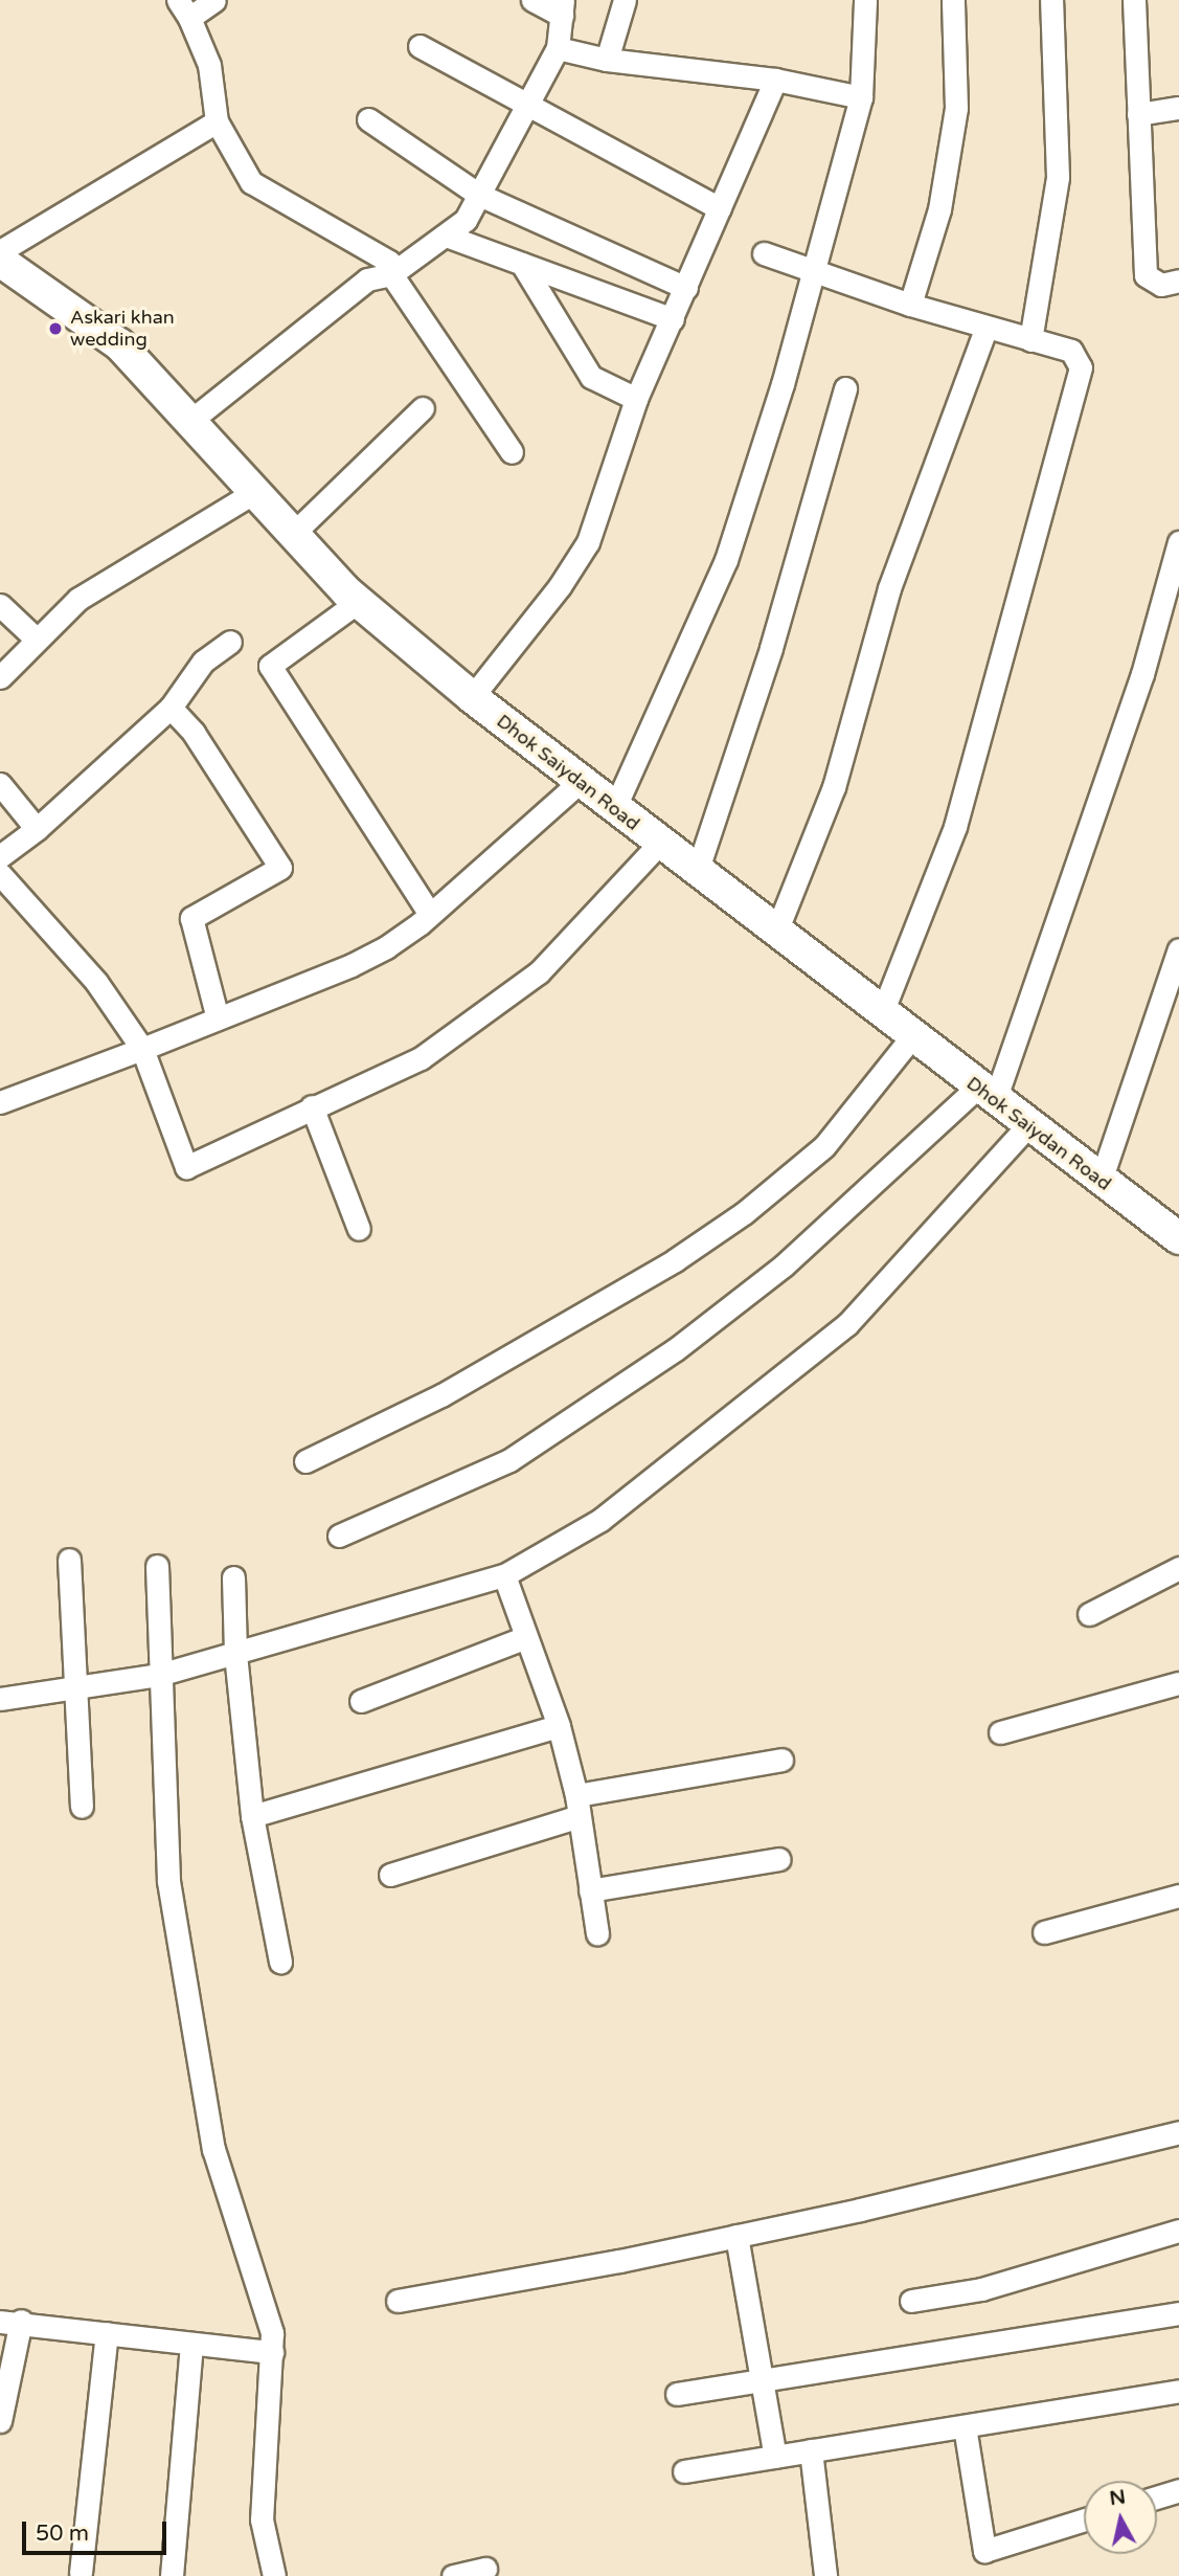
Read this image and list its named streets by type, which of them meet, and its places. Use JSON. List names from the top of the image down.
{
  "streets": {
    "main road": ["Dhok Saiydan Road"]
  },
  "places": ["Askari khan wedding"],
  "scale_bar": "50 m",
  "north": "top"
}
